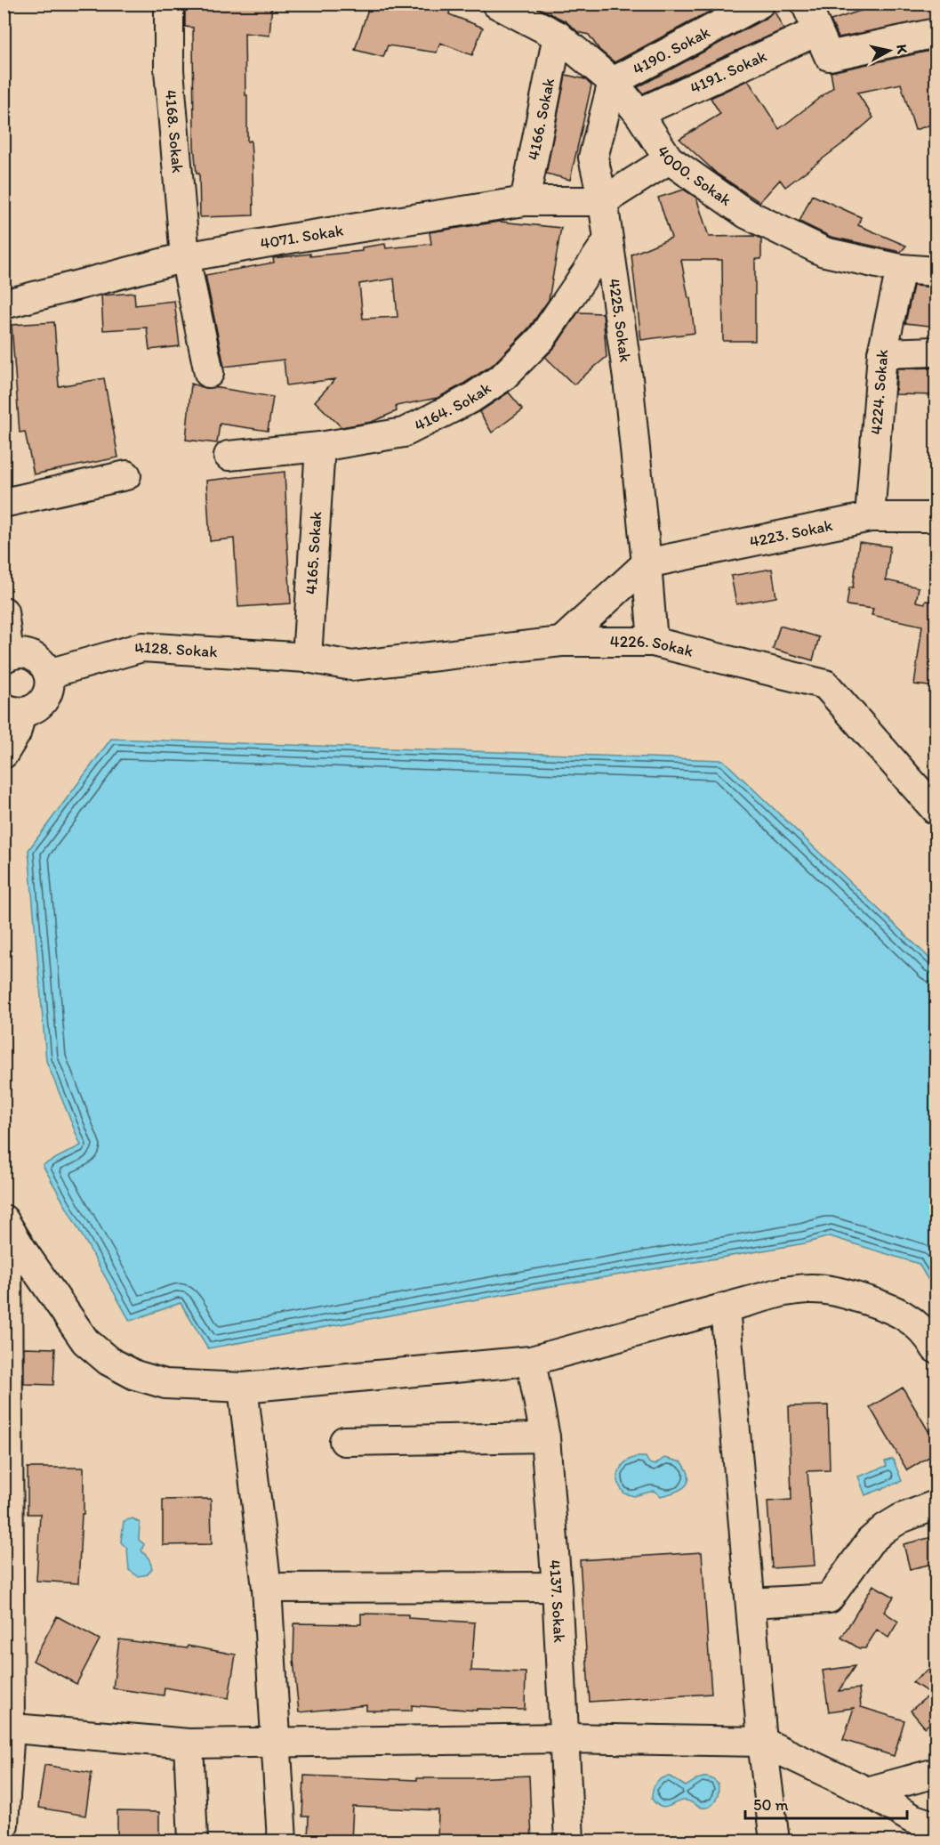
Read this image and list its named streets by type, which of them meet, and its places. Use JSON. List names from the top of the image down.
{
  "streets": {
    "street": [
      "4190. Sokak",
      "4191. Sokak",
      "4166. Sokak",
      "4168. Sokak",
      "4000. Sokak",
      "4071. Sokak",
      "4225. Sokak",
      "4224. Sokak",
      "4164. Sokak",
      "4223. Sokak",
      "4165. Sokak",
      "4226. Sokak",
      "4128. Sokak",
      "4137. Sokak"
    ]
  },
  "crossings": [
    ["4190. Sokak", "4000. Sokak"],
    ["4190. Sokak", "4225. Sokak"],
    ["4191. Sokak", "4000. Sokak"],
    ["4166. Sokak", "4000. Sokak"],
    ["4166. Sokak", "4071. Sokak"],
    ["4168. Sokak", "4071. Sokak"],
    ["4000. Sokak", "4225. Sokak"],
    ["4000. Sokak", "4224. Sokak"],
    ["4071. Sokak", "4225. Sokak"],
    ["4225. Sokak", "4164. Sokak"],
    ["4225. Sokak", "4223. Sokak"],
    ["4225. Sokak", "4226. Sokak"],
    ["4224. Sokak", "4223. Sokak"],
    ["4164. Sokak", "4165. Sokak"],
    ["4165. Sokak", "4226. Sokak"],
    ["4165. Sokak", "4128. Sokak"],
    ["4226. Sokak", "4128. Sokak"]
  ],
  "scale_bar": "50 m",
  "north": "right"
}
